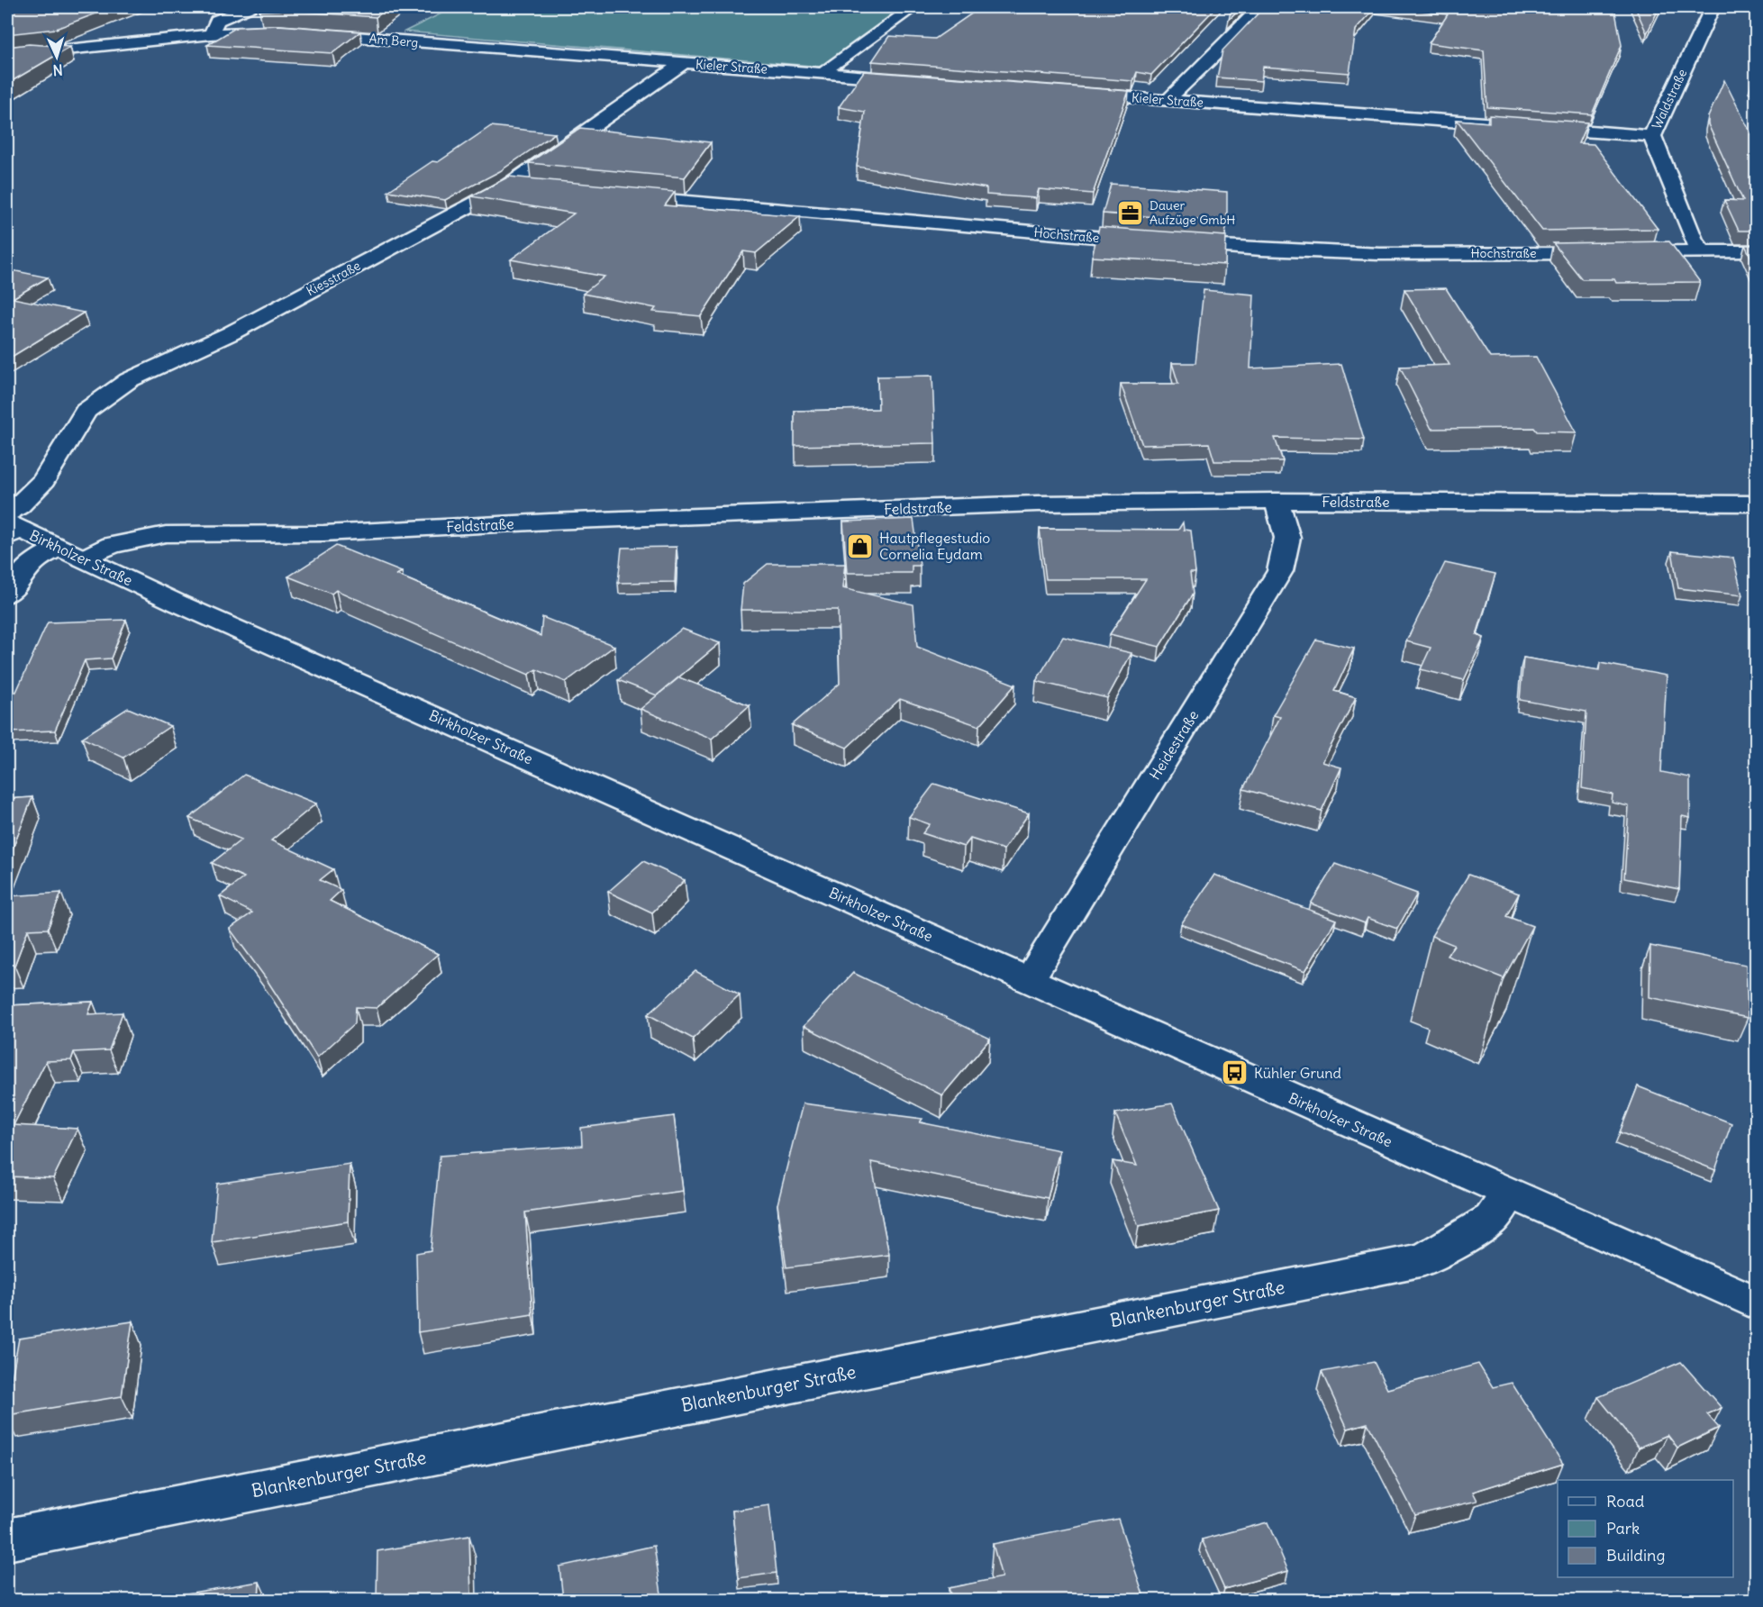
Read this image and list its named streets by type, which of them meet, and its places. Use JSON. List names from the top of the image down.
{
  "streets": {
    "street": [
      "Am Berg",
      "Kieler Straße",
      "Waldstraße",
      "Hochstraße",
      "Kiesstraße",
      "Feldstraße",
      "Birkholzer Straße",
      "Heidestraße",
      "Blankenburger Straße"
    ]
  },
  "crossings": [
    ["Am Berg", "Kieler Straße"],
    ["Am Berg", "Kiesstraße"],
    ["Kieler Straße", "Waldstraße"],
    ["Kieler Straße", "Kiesstraße"],
    ["Waldstraße", "Hochstraße"],
    ["Kiesstraße", "Birkholzer Straße"],
    ["Feldstraße", "Birkholzer Straße"],
    ["Feldstraße", "Heidestraße"],
    ["Birkholzer Straße", "Heidestraße"],
    ["Birkholzer Straße", "Blankenburger Straße"]
  ],
  "places": {
    "office": ["Dauer Aufzüge GmbH"],
    "shop": ["Hautpflegestudio Cornelia Eydam"],
    "bus stop": ["Kühler Grund"]
  },
  "legend": ["Road", "Park", "Building"],
  "north": "bottom"
}
